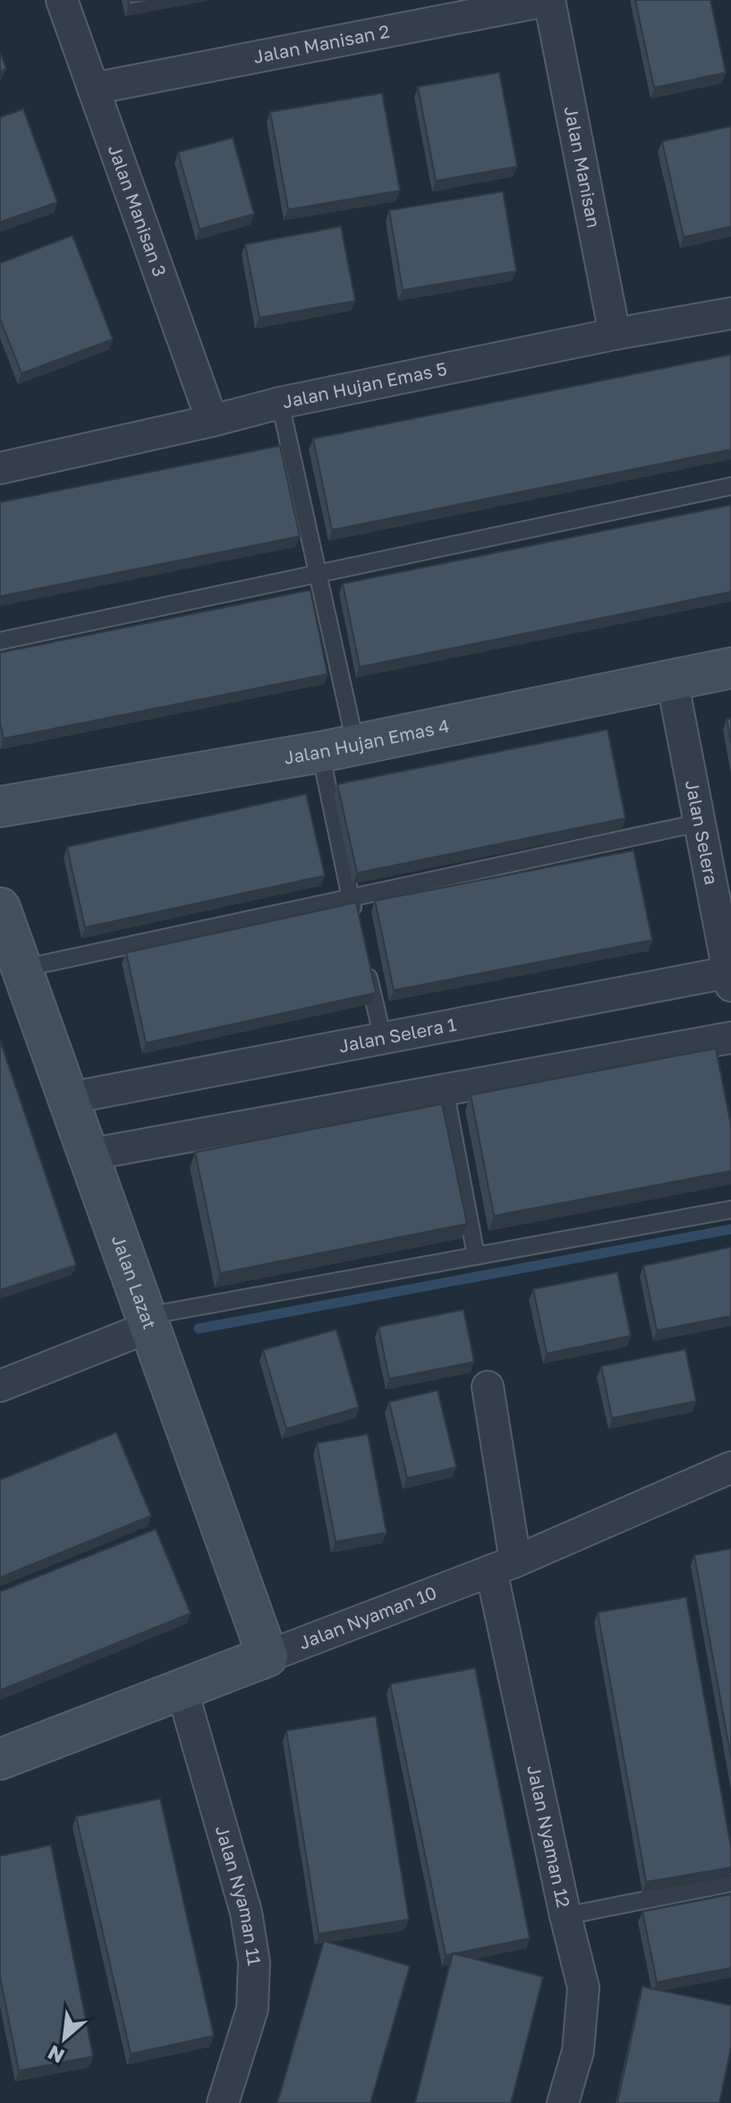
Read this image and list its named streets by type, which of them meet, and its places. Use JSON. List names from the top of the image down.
{
  "streets": {
    "street": [
      "Jalan Manisan 2",
      "Jalan Manisan",
      "Jalan Manisan 3",
      "Jalan Hujan Emas 5",
      "Jalan Hujan Emas 4",
      "Jalan Selera",
      "Jalan Selera 1",
      "Jalan Lazat",
      "Jalan Nyaman 10",
      "Jalan Nyaman 12",
      "Jalan Nyaman 11"
    ]
  },
  "crossings": [
    ["Jalan Manisan 2", "Jalan Manisan"],
    ["Jalan Manisan 2", "Jalan Manisan 3"],
    ["Jalan Manisan", "Jalan Hujan Emas 5"],
    ["Jalan Manisan 3", "Jalan Hujan Emas 5"],
    ["Jalan Hujan Emas 4", "Jalan Selera"],
    ["Jalan Selera", "Jalan Selera 1"],
    ["Jalan Selera 1", "Jalan Lazat"],
    ["Jalan Lazat", "Jalan Nyaman 10"],
    ["Jalan Nyaman 10", "Jalan Nyaman 12"],
    ["Jalan Nyaman 10", "Jalan Nyaman 11"]
  ],
  "north": "bottom left"
}
